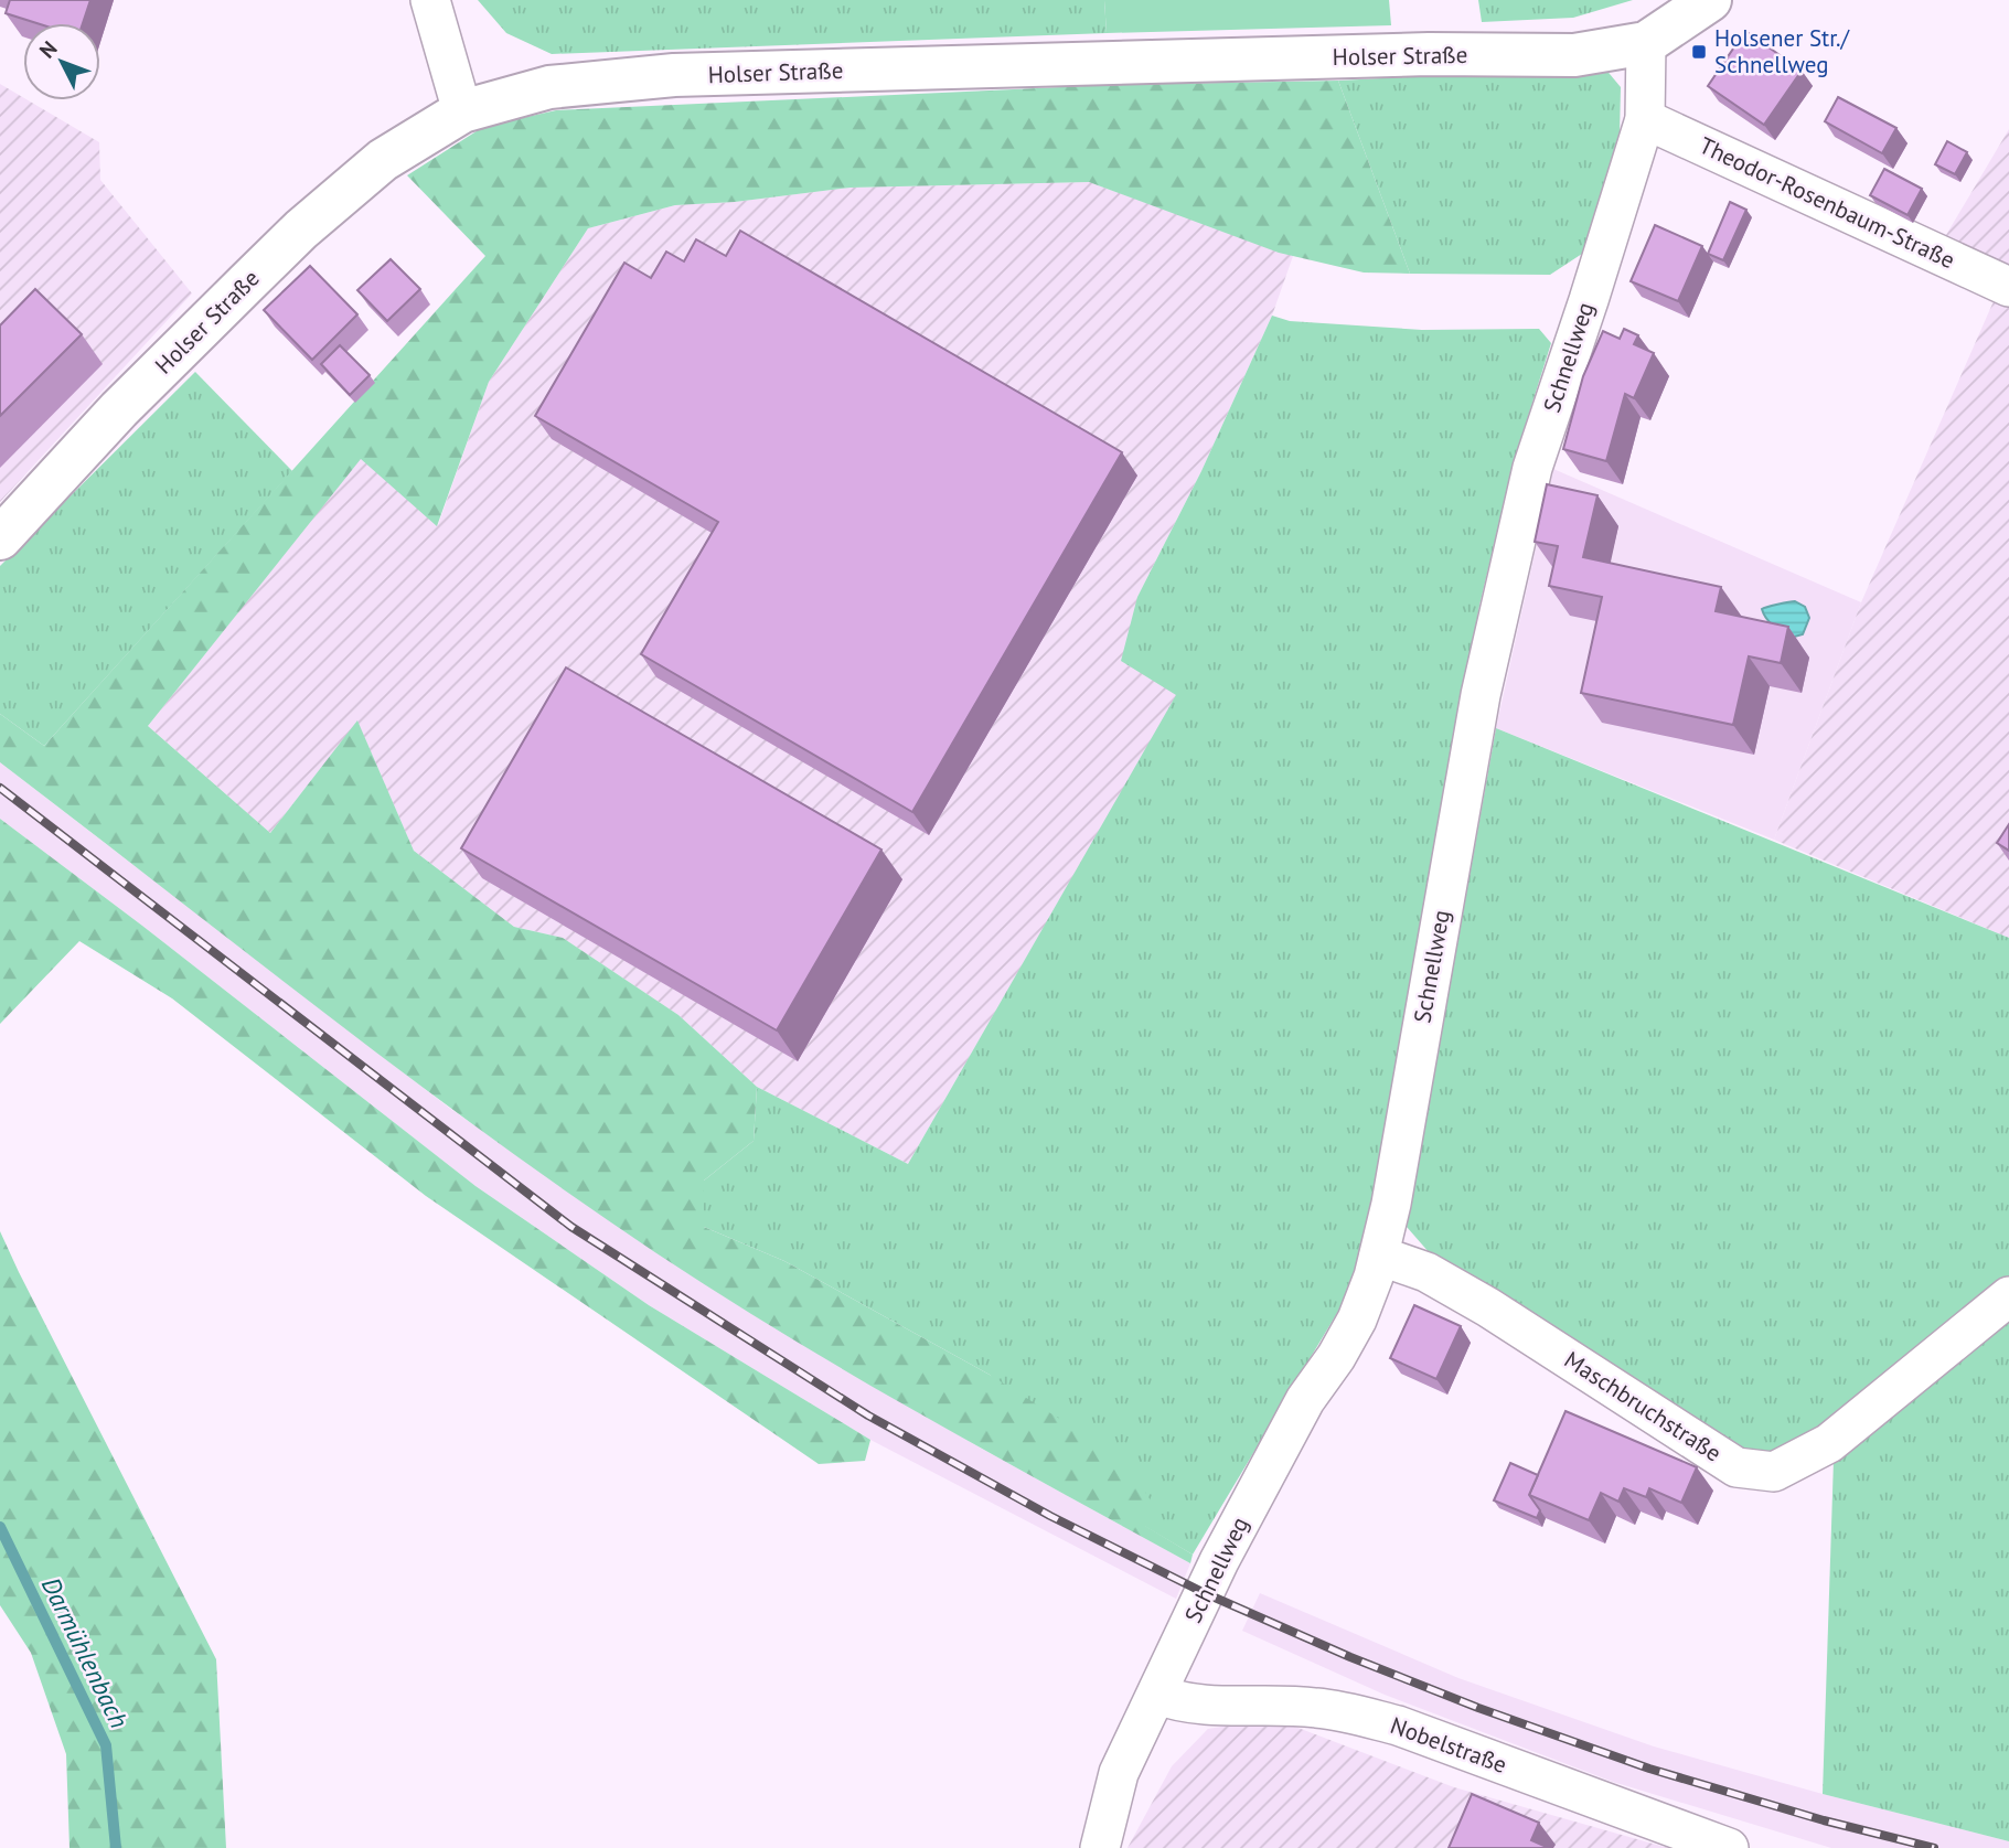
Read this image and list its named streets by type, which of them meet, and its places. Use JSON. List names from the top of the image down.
{
  "streets": {
    "main road": ["Holser Straße"],
    "street": [
      "Theodor-Rosenbaum-Straße",
      "Schnellweg",
      "Maschbruchstraße",
      "Nobelstraße"
    ]
  },
  "crossings": [
    ["Holser Straße", "Schnellweg"],
    ["Theodor-Rosenbaum-Straße", "Schnellweg"],
    ["Schnellweg", "Maschbruchstraße"],
    ["Schnellweg", "Nobelstraße"]
  ],
  "water": ["Darmühlenbach"],
  "places": {
    "transit": ["Holsener Str./ Schnellweg"]
  },
  "north": "top left"
}
